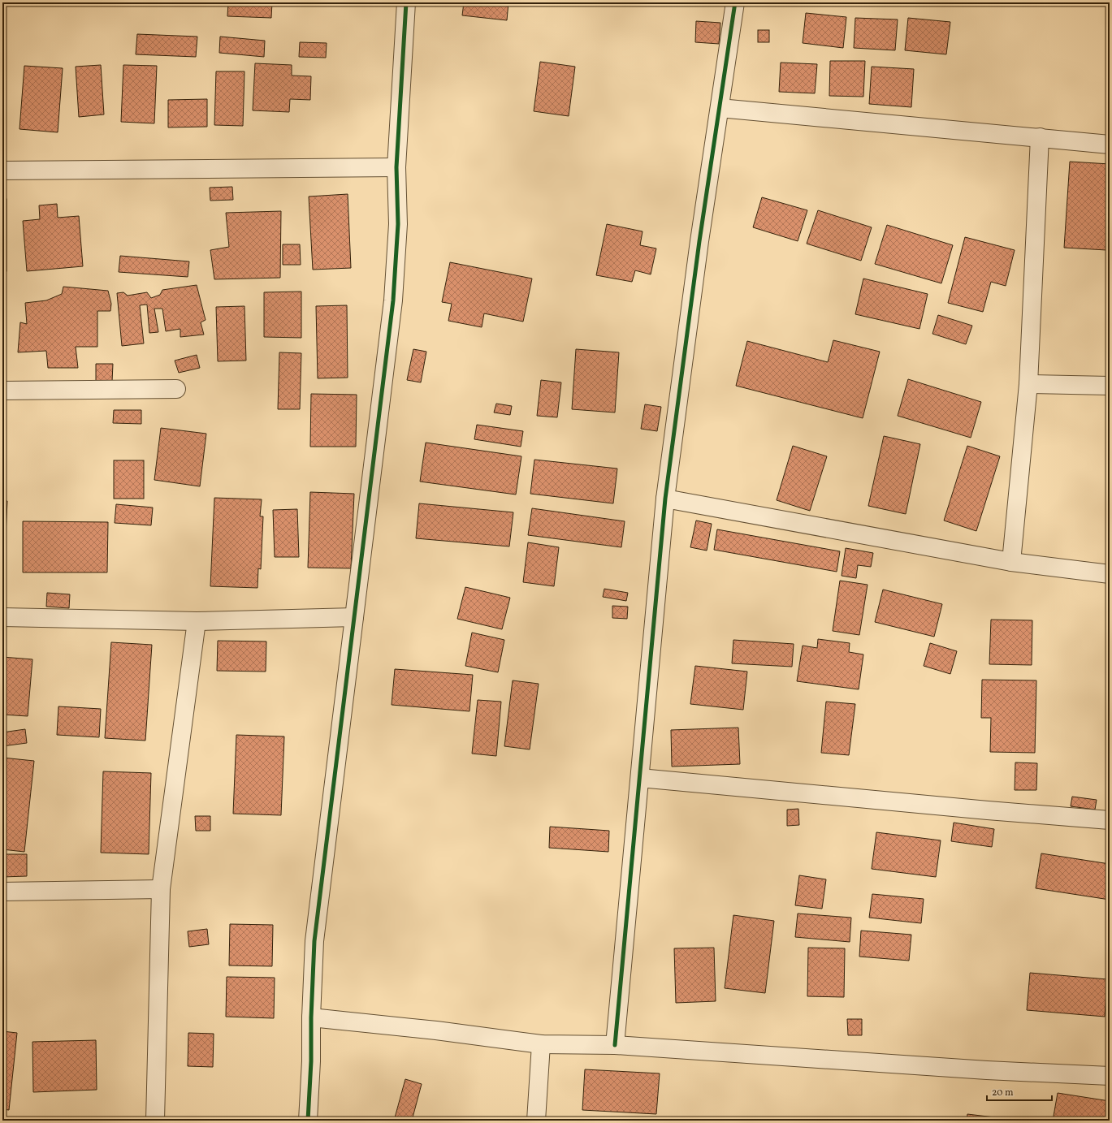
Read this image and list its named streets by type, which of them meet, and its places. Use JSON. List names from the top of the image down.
{
  "scale_bar": "20 m"
}
